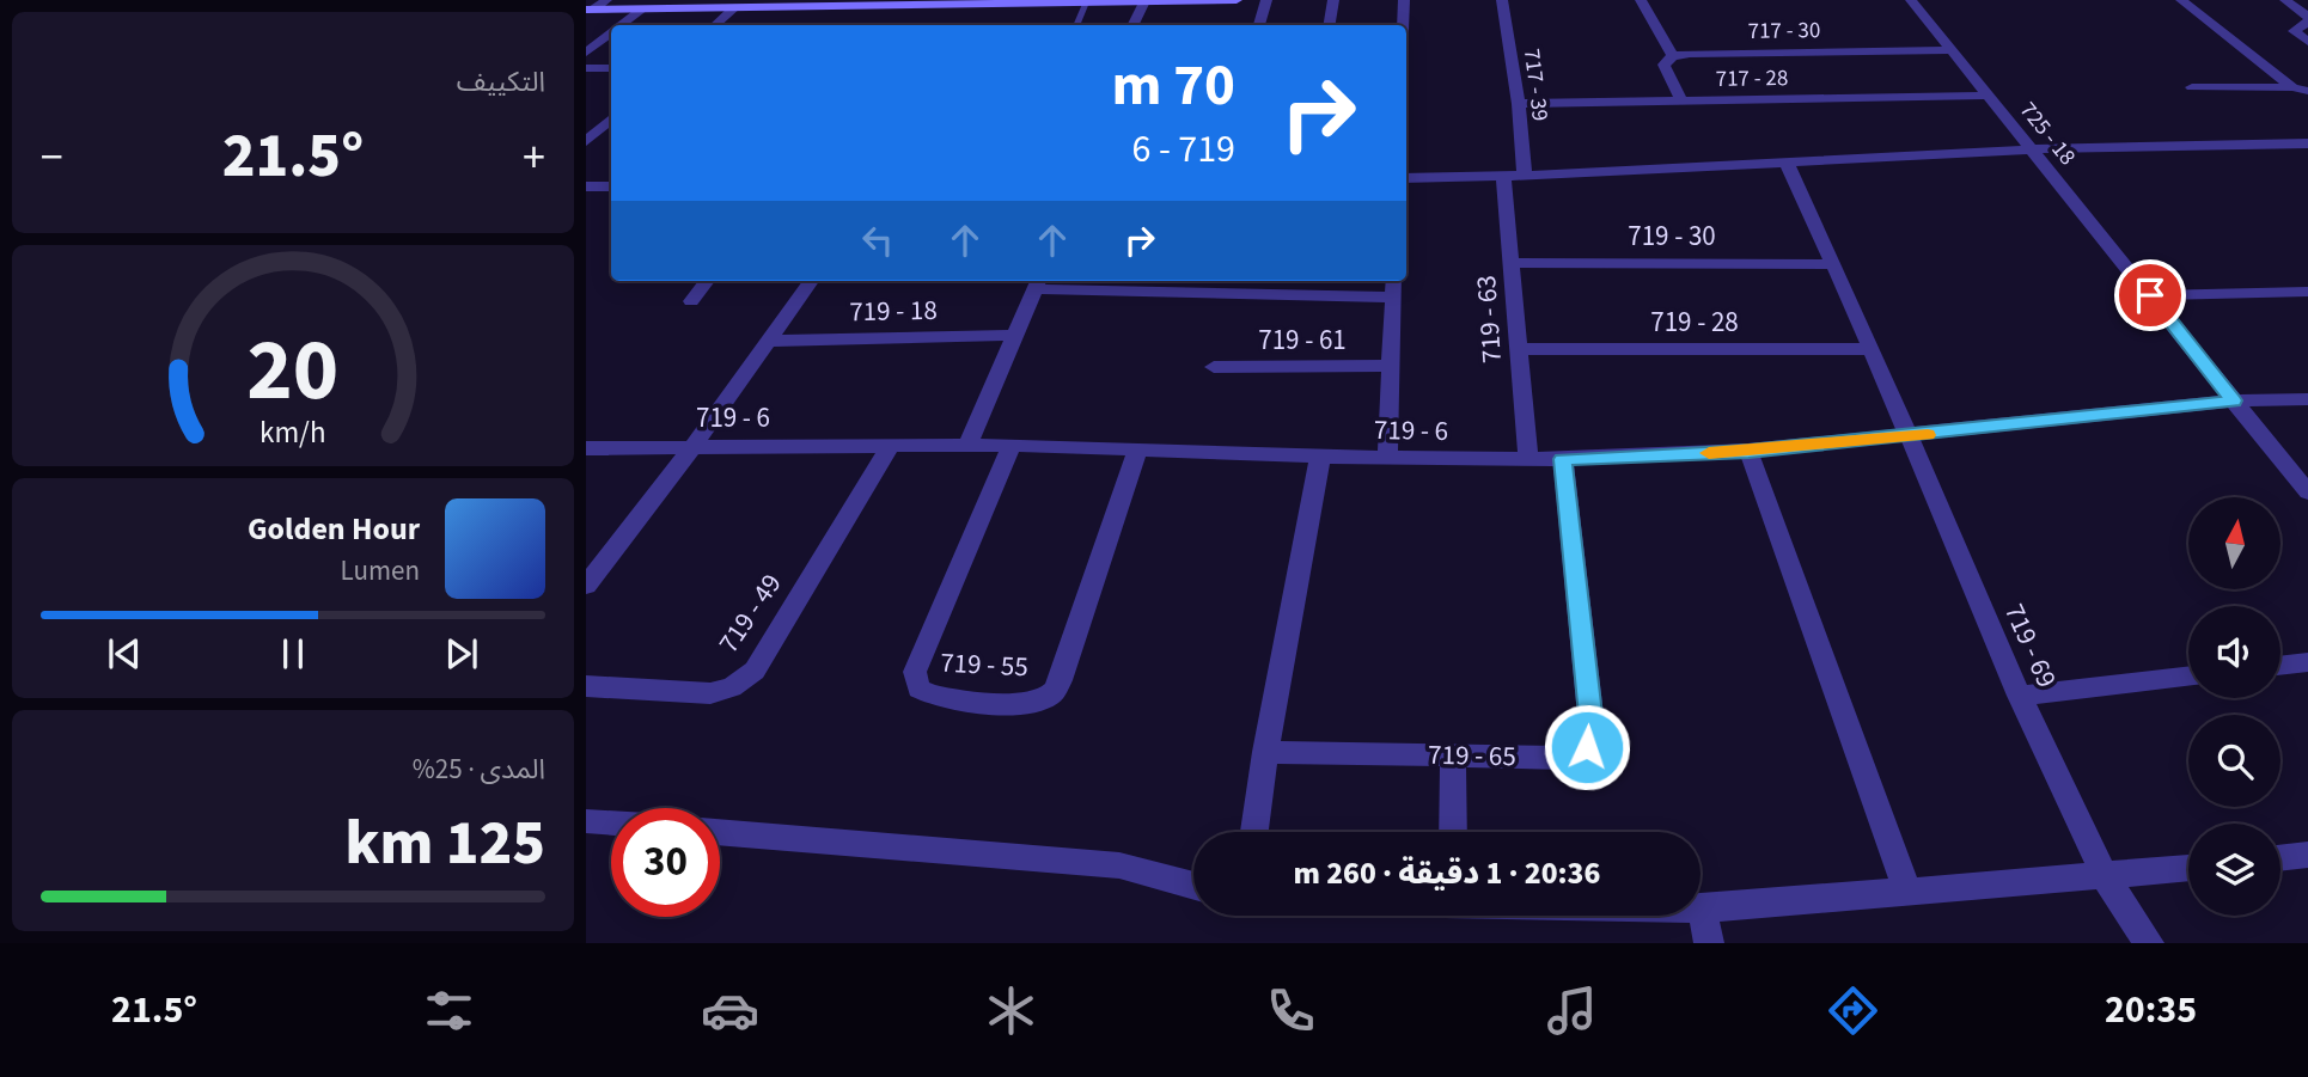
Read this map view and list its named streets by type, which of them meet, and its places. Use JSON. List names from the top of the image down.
{
  "streets": {
    "street": [
      "717 - 30",
      "717 - 28",
      "717 - 39",
      "725 - 18",
      "719 - 30",
      "719 - 18",
      "719 - 63",
      "719 - 28",
      "719 - 61",
      "719 - 6",
      "719 - 49",
      "719 - 69",
      "719 - 55",
      "719 - 65"
    ]
  },
  "crossings": [
    ["717 - 30", "725 - 18"],
    ["717 - 28", "717 - 39"],
    ["717 - 28", "725 - 18"],
    ["725 - 18", "719 - 6"],
    ["719 - 30", "719 - 63"],
    ["719 - 30", "719 - 69"],
    ["719 - 63", "719 - 28"],
    ["719 - 63", "719 - 6"],
    ["719 - 28", "719 - 69"],
    ["719 - 6", "719 - 49"],
    ["719 - 6", "719 - 69"],
    ["719 - 6", "719 - 55"],
    ["719 - 6", "719 - 65"]
  ],
  "north": "top",
  "page": {
    "tile": [
      "التكييف",
      ["المدى · 25%", "125 km"]
    ],
    "turn": ["70 m", "719 - 6"],
    "heat": ["−", "21.5°", "+"],
    "song": ["Golden Hour", "Lumen"],
    "limit": "30",
    "trip": "20:36 · 1 دقيقة · 260 m",
    "tabs": ["20:35", "21.5°"],
    "gauge": ["20", "km/h"]
  }
}
